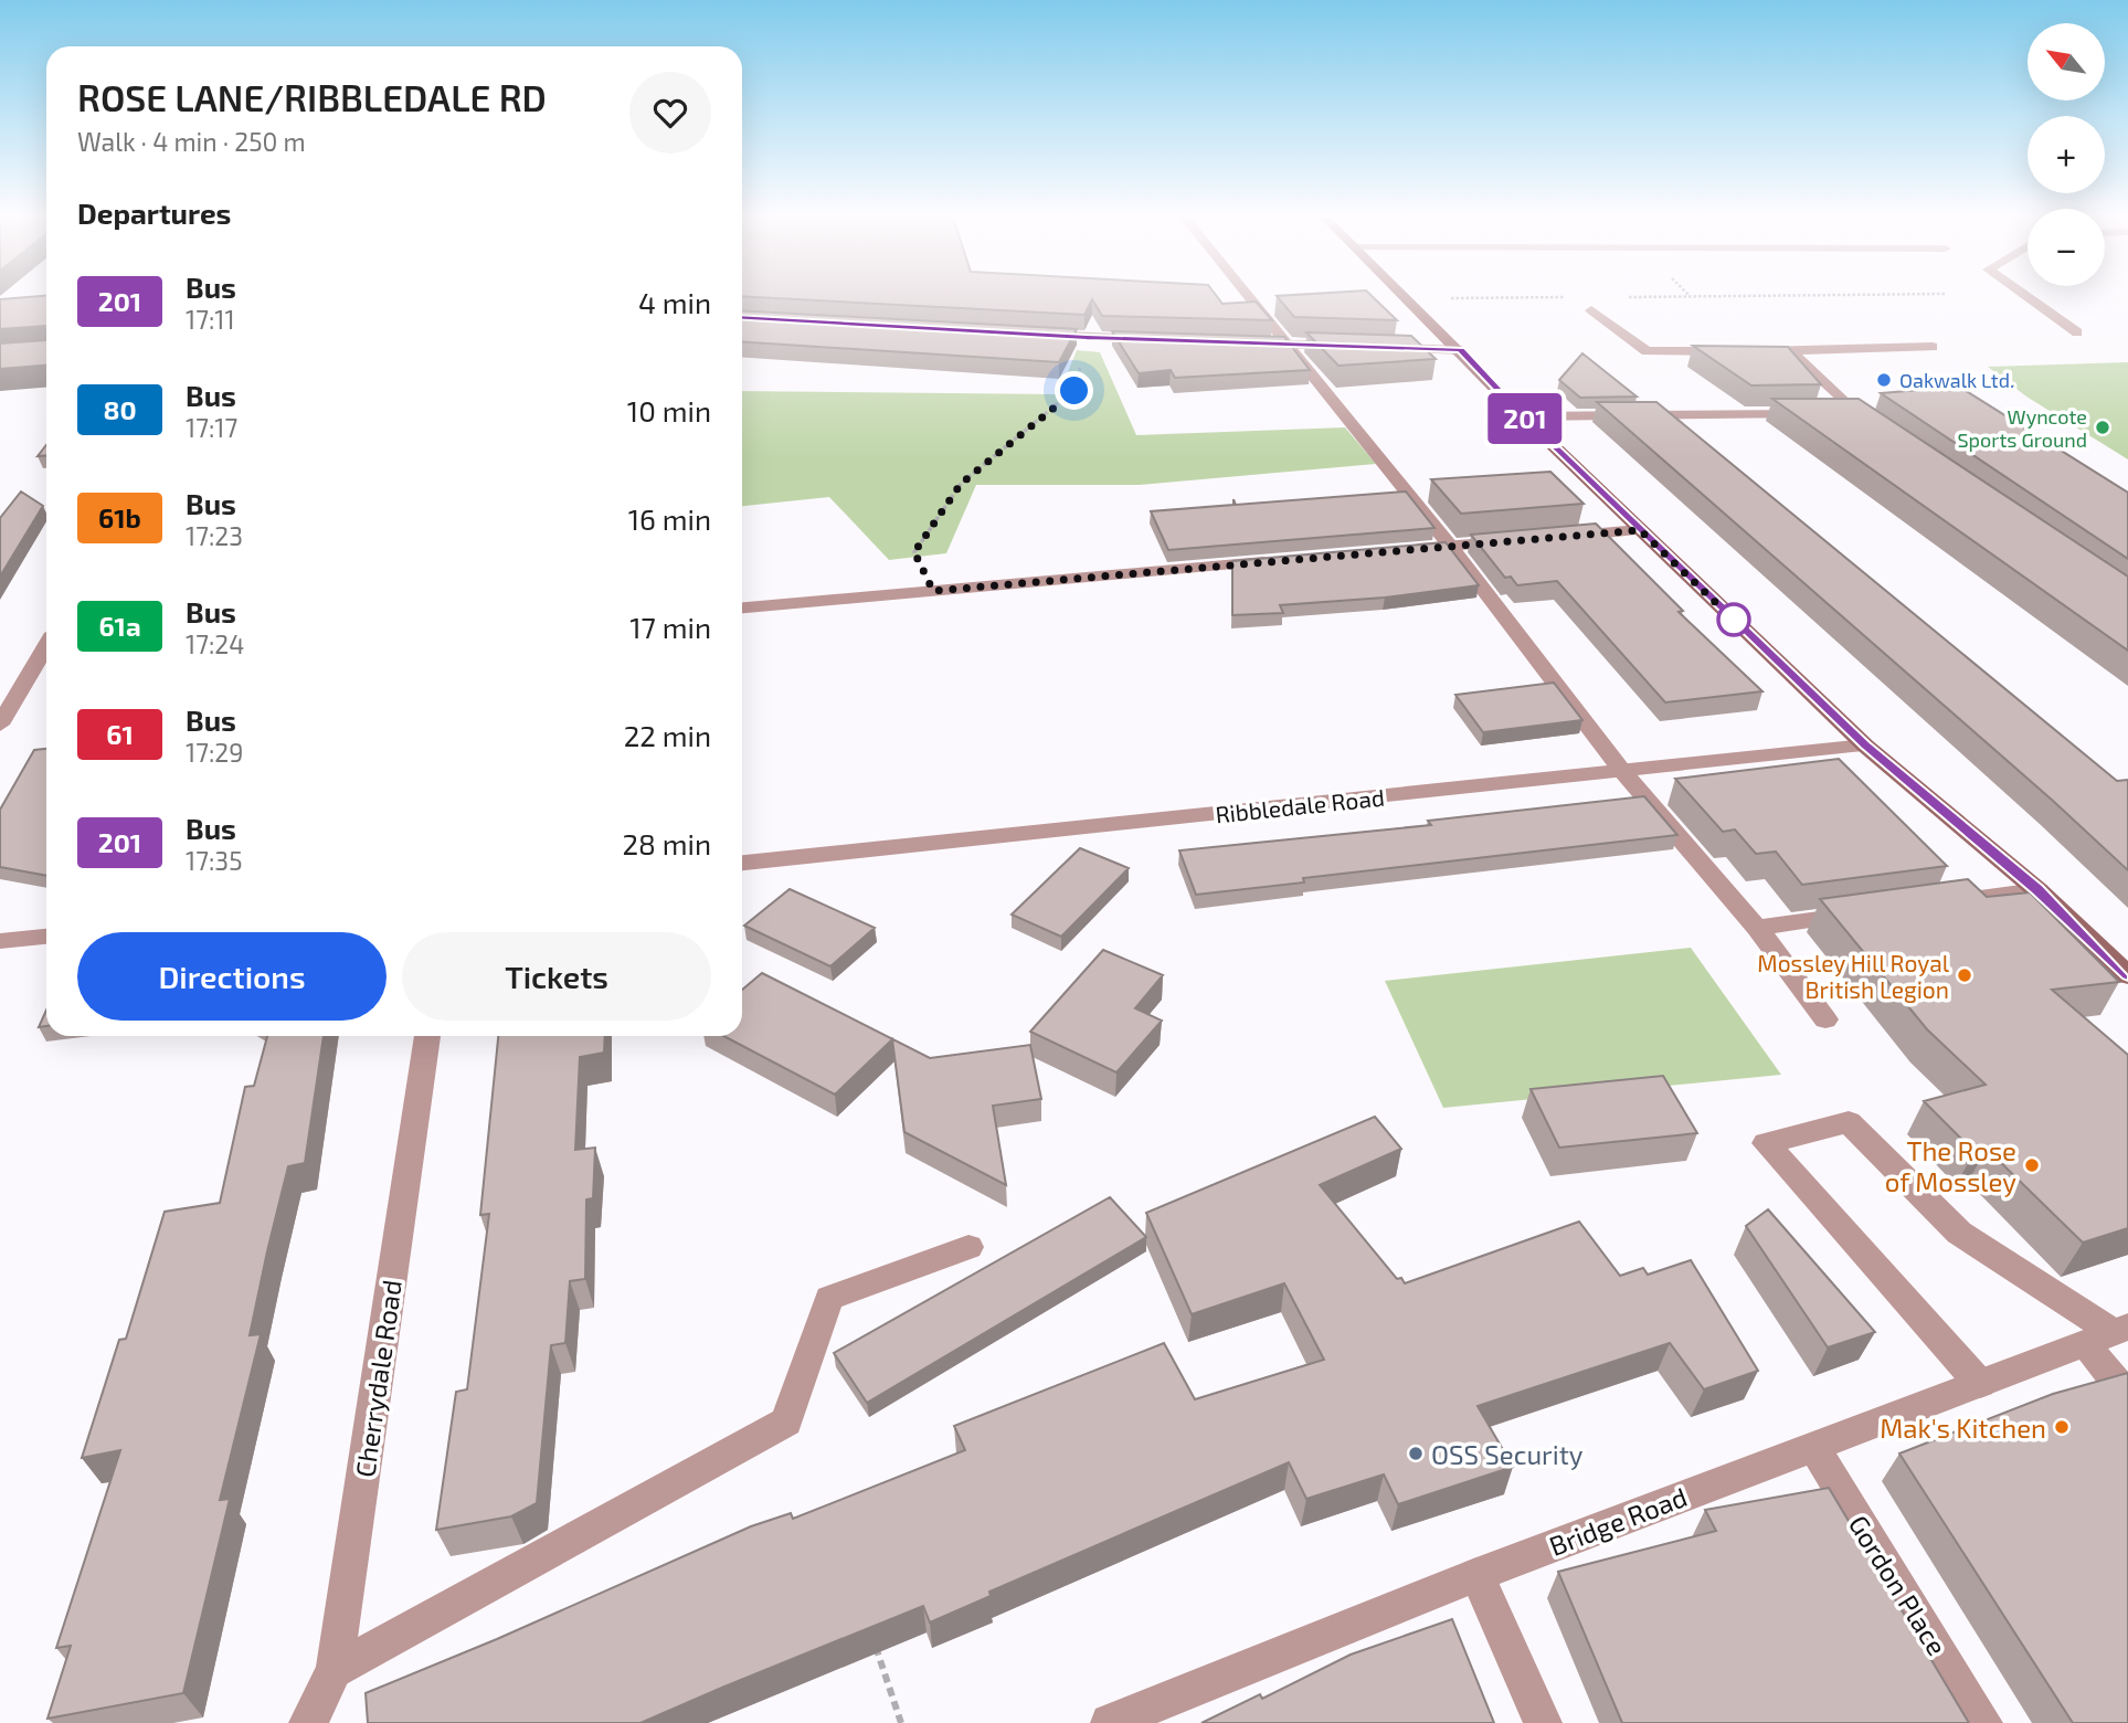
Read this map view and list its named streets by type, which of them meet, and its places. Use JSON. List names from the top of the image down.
{
  "streets": {
    "street": [
      "Ribbledale Road",
      "Cherrydale Road",
      "Bridge Road",
      "Gordon Place"
    ]
  },
  "crossings": [
    ["Bridge Road", "Gordon Place"]
  ],
  "places": [
    "Oakwalk Ltd.",
    "Wyncote Sports Ground",
    "Mossley Hill Royal British Legion",
    "The Rose of Mossley",
    "Mak's Kitchen",
    "OSS Security"
  ],
  "lines": ["bus line 201"],
  "north": "top left",
  "page": {
    "on_map": "201",
    "map_buttons": ["+", "−"],
    "heading": [
      ["ROSE LANE/RIBBLEDALE RD", "Walk · 4 min · 250 m"],
      "Departures"
    ],
    "list": [
      {
        "mark": "201",
        "name": "Bus",
        "note": "17:11",
        "value": "4 min"
      },
      {
        "mark": "80",
        "name": "Bus",
        "note": "17:17",
        "value": "10 min"
      },
      {
        "mark": "61b",
        "name": "Bus",
        "note": "17:23",
        "value": "16 min"
      },
      {
        "mark": "61a",
        "name": "Bus",
        "note": "17:24",
        "value": "17 min"
      },
      {
        "mark": "61",
        "name": "Bus",
        "note": "17:29",
        "value": "22 min"
      },
      {
        "mark": "201",
        "name": "Bus",
        "note": "17:35",
        "value": "28 min"
      }
    ],
    "buttons": ["Directions", "Tickets"]
  }
}
